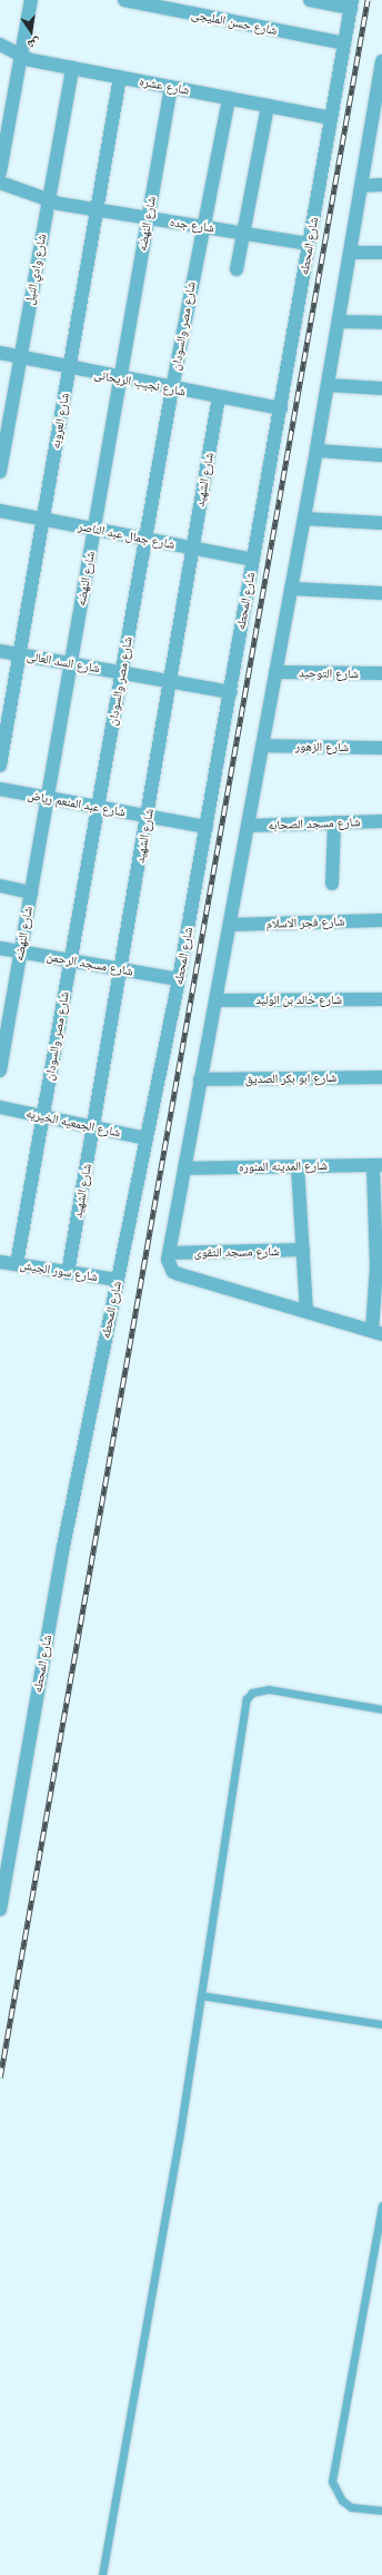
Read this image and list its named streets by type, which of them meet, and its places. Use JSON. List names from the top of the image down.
{
  "streets": {
    "street": [
      "شارع حسن المليجى",
      "شارع عشره",
      "شارع النهضه",
      "شارع جده",
      "شارع المحطه",
      "شارع وادي النيل",
      "شارع مصر والسودان",
      "شارع نجيب الريحانى",
      "شارع العروبه",
      "شارع الشهيد",
      "شارع جمال عبد الناصر",
      "شارع السد العالى",
      "شارع التوحيد",
      "شارع الزهور",
      "شارع عبد المنعم رياض",
      "شارع مسجد الصحابه",
      "شارع فجر الاسلام",
      "شارع مسجد الرحمن",
      "شارع خالد بن الوليد",
      "شارع ابو بكر الصديق",
      "شارع الجمعيه الخيريه",
      "شارع المدينه المنوره",
      "شارع مسجد التقوى",
      "شارع سور الجيش"
    ]
  },
  "crossings": [
    ["شارع حسن المليجى", "شارع المحطه"],
    ["شارع عشره", "شارع النهضه"],
    ["شارع عشره", "شارع المحطه"],
    ["شارع عشره", "شارع وادي النيل"],
    ["شارع عشره", "شارع مصر والسودان"],
    ["شارع عشره", "شارع العروبه"],
    ["شارع النهضه", "شارع جده"],
    ["شارع النهضه", "شارع نجيب الريحانى"],
    ["شارع النهضه", "شارع جمال عبد الناصر"],
    ["شارع النهضه", "شارع السد العالى"],
    ["شارع النهضه", "شارع عبد المنعم رياض"],
    ["شارع النهضه", "شارع مسجد الرحمن"],
    ["شارع جده", "شارع المحطه"],
    ["شارع جده", "شارع وادي النيل"],
    ["شارع جده", "شارع مصر والسودان"],
    ["شارع جده", "شارع العروبه"],
    ["شارع المحطه", "شارع نجيب الريحانى"],
    ["شارع المحطه", "شارع جمال عبد الناصر"],
    ["شارع المحطه", "شارع السد العالى"],
    ["شارع المحطه", "شارع عبد المنعم رياض"],
    ["شارع المحطه", "شارع مسجد الرحمن"],
    ["شارع المحطه", "شارع الجمعيه الخيريه"],
    ["شارع المحطه", "شارع سور الجيش"],
    ["شارع وادي النيل", "شارع نجيب الريحانى"],
    ["شارع مصر والسودان", "شارع نجيب الريحانى"],
    ["شارع مصر والسودان", "شارع جمال عبد الناصر"],
    ["شارع مصر والسودان", "شارع السد العالى"],
    ["شارع مصر والسودان", "شارع عبد المنعم رياض"],
    ["شارع مصر والسودان", "شارع مسجد الرحمن"],
    ["شارع مصر والسودان", "شارع الجمعيه الخيريه"],
    ["شارع مصر والسودان", "شارع سور الجيش"],
    ["شارع نجيب الريحانى", "شارع العروبه"],
    ["شارع نجيب الريحانى", "شارع الشهيد"],
    ["شارع العروبه", "شارع جمال عبد الناصر"],
    ["شارع العروبه", "شارع السد العالى"],
    ["شارع الشهيد", "شارع جمال عبد الناصر"],
    ["شارع الشهيد", "شارع السد العالى"],
    ["شارع الشهيد", "شارع عبد المنعم رياض"],
    ["شارع الشهيد", "شارع مسجد الرحمن"],
    ["شارع الشهيد", "شارع الجمعيه الخيريه"],
    ["شارع الشهيد", "شارع سور الجيش"]
  ],
  "north": "bottom"
}
